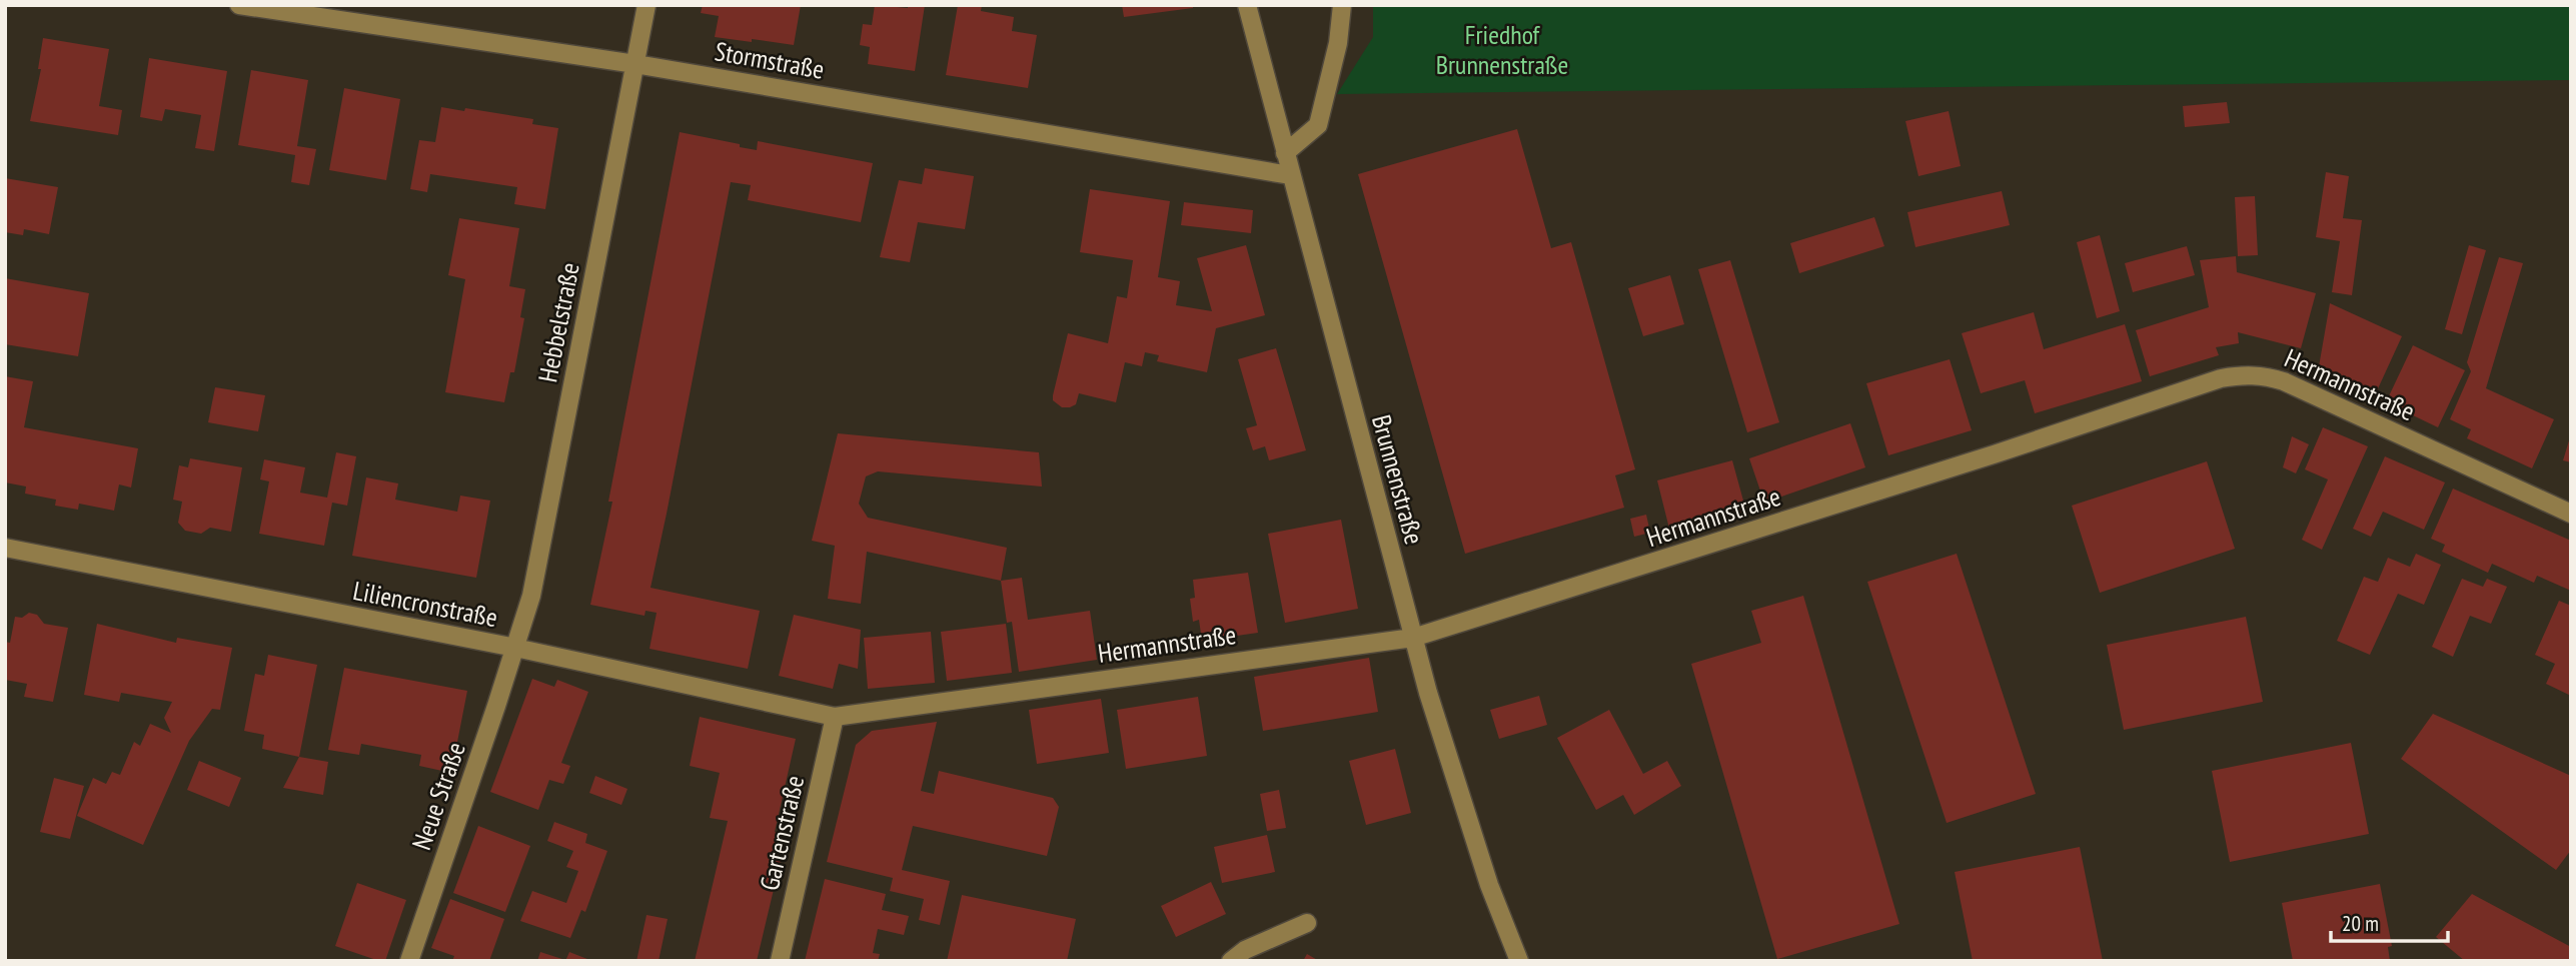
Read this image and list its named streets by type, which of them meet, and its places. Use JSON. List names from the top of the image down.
{
  "streets": {
    "street": [
      "Stormstraße",
      "Hebbelstraße",
      "Hermannstraße",
      "Brunnenstraße",
      "Liliencronstraße",
      "Neue Straße",
      "Gartenstraße"
    ]
  },
  "crossings": [
    ["Stormstraße", "Hebbelstraße"],
    ["Stormstraße", "Brunnenstraße"],
    ["Hebbelstraße", "Liliencronstraße"],
    ["Hebbelstraße", "Neue Straße"],
    ["Hermannstraße", "Brunnenstraße"],
    ["Hermannstraße", "Liliencronstraße"],
    ["Hermannstraße", "Gartenstraße"],
    ["Liliencronstraße", "Neue Straße"],
    ["Liliencronstraße", "Gartenstraße"]
  ],
  "parks": ["Friedhof Brunnenstraße"],
  "scale_bar": "20 m"
}
